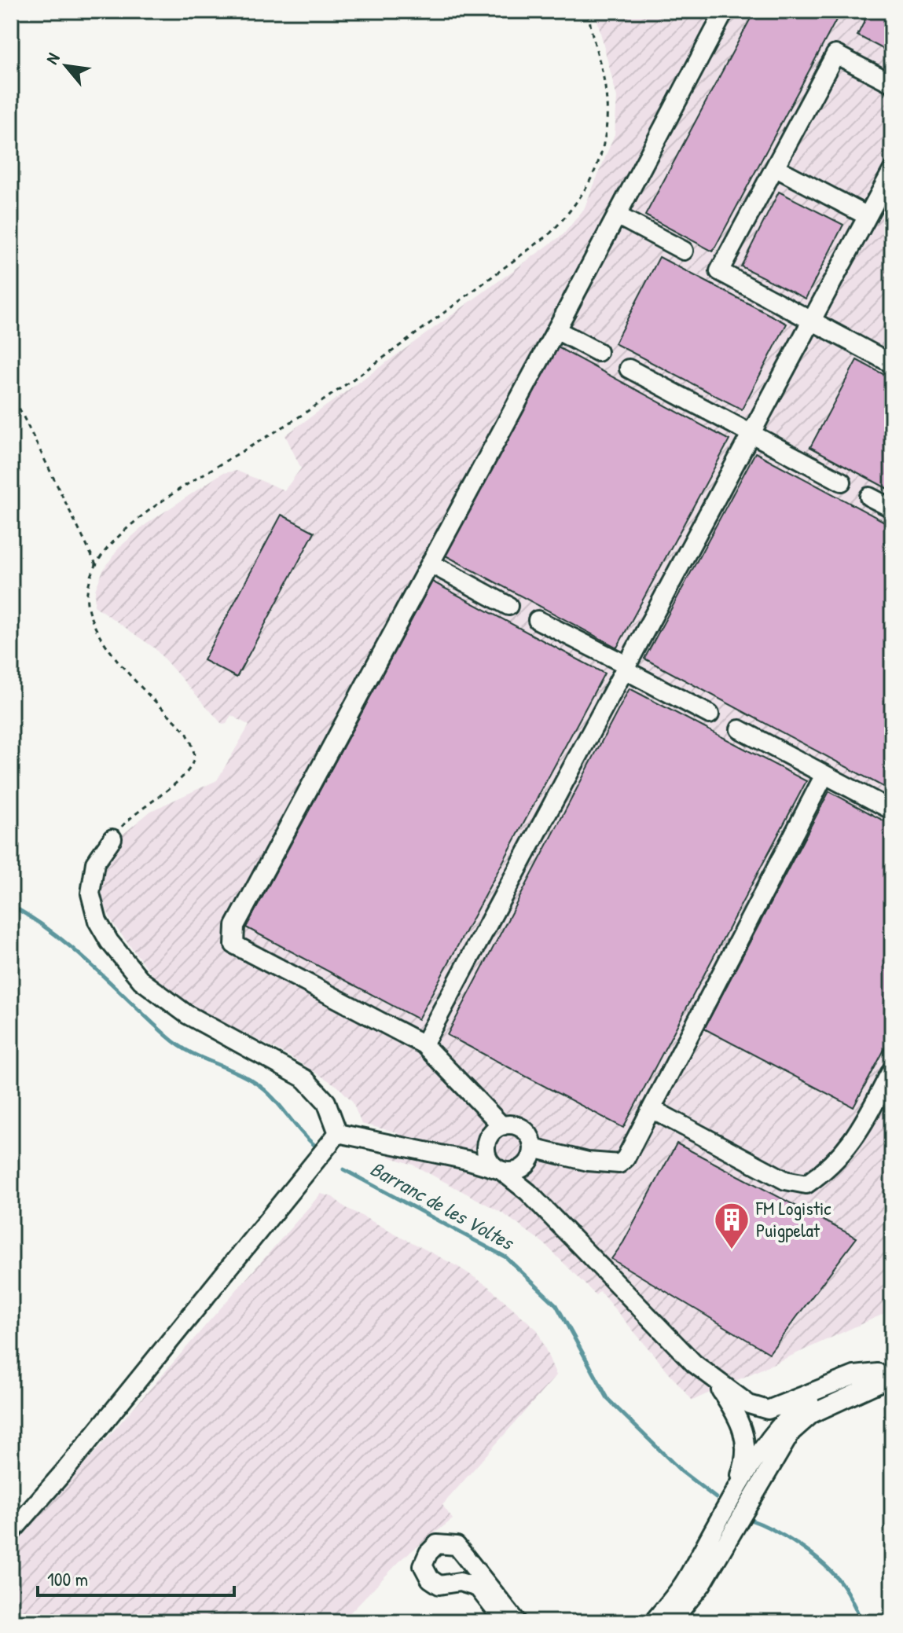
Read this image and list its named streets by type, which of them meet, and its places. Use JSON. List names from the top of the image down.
{
  "water": ["Barranc de les Voltes"],
  "places": {
    "building": ["FM Logistic Puigpelat"]
  },
  "scale_bar": "100 m",
  "north": "top left"
}
